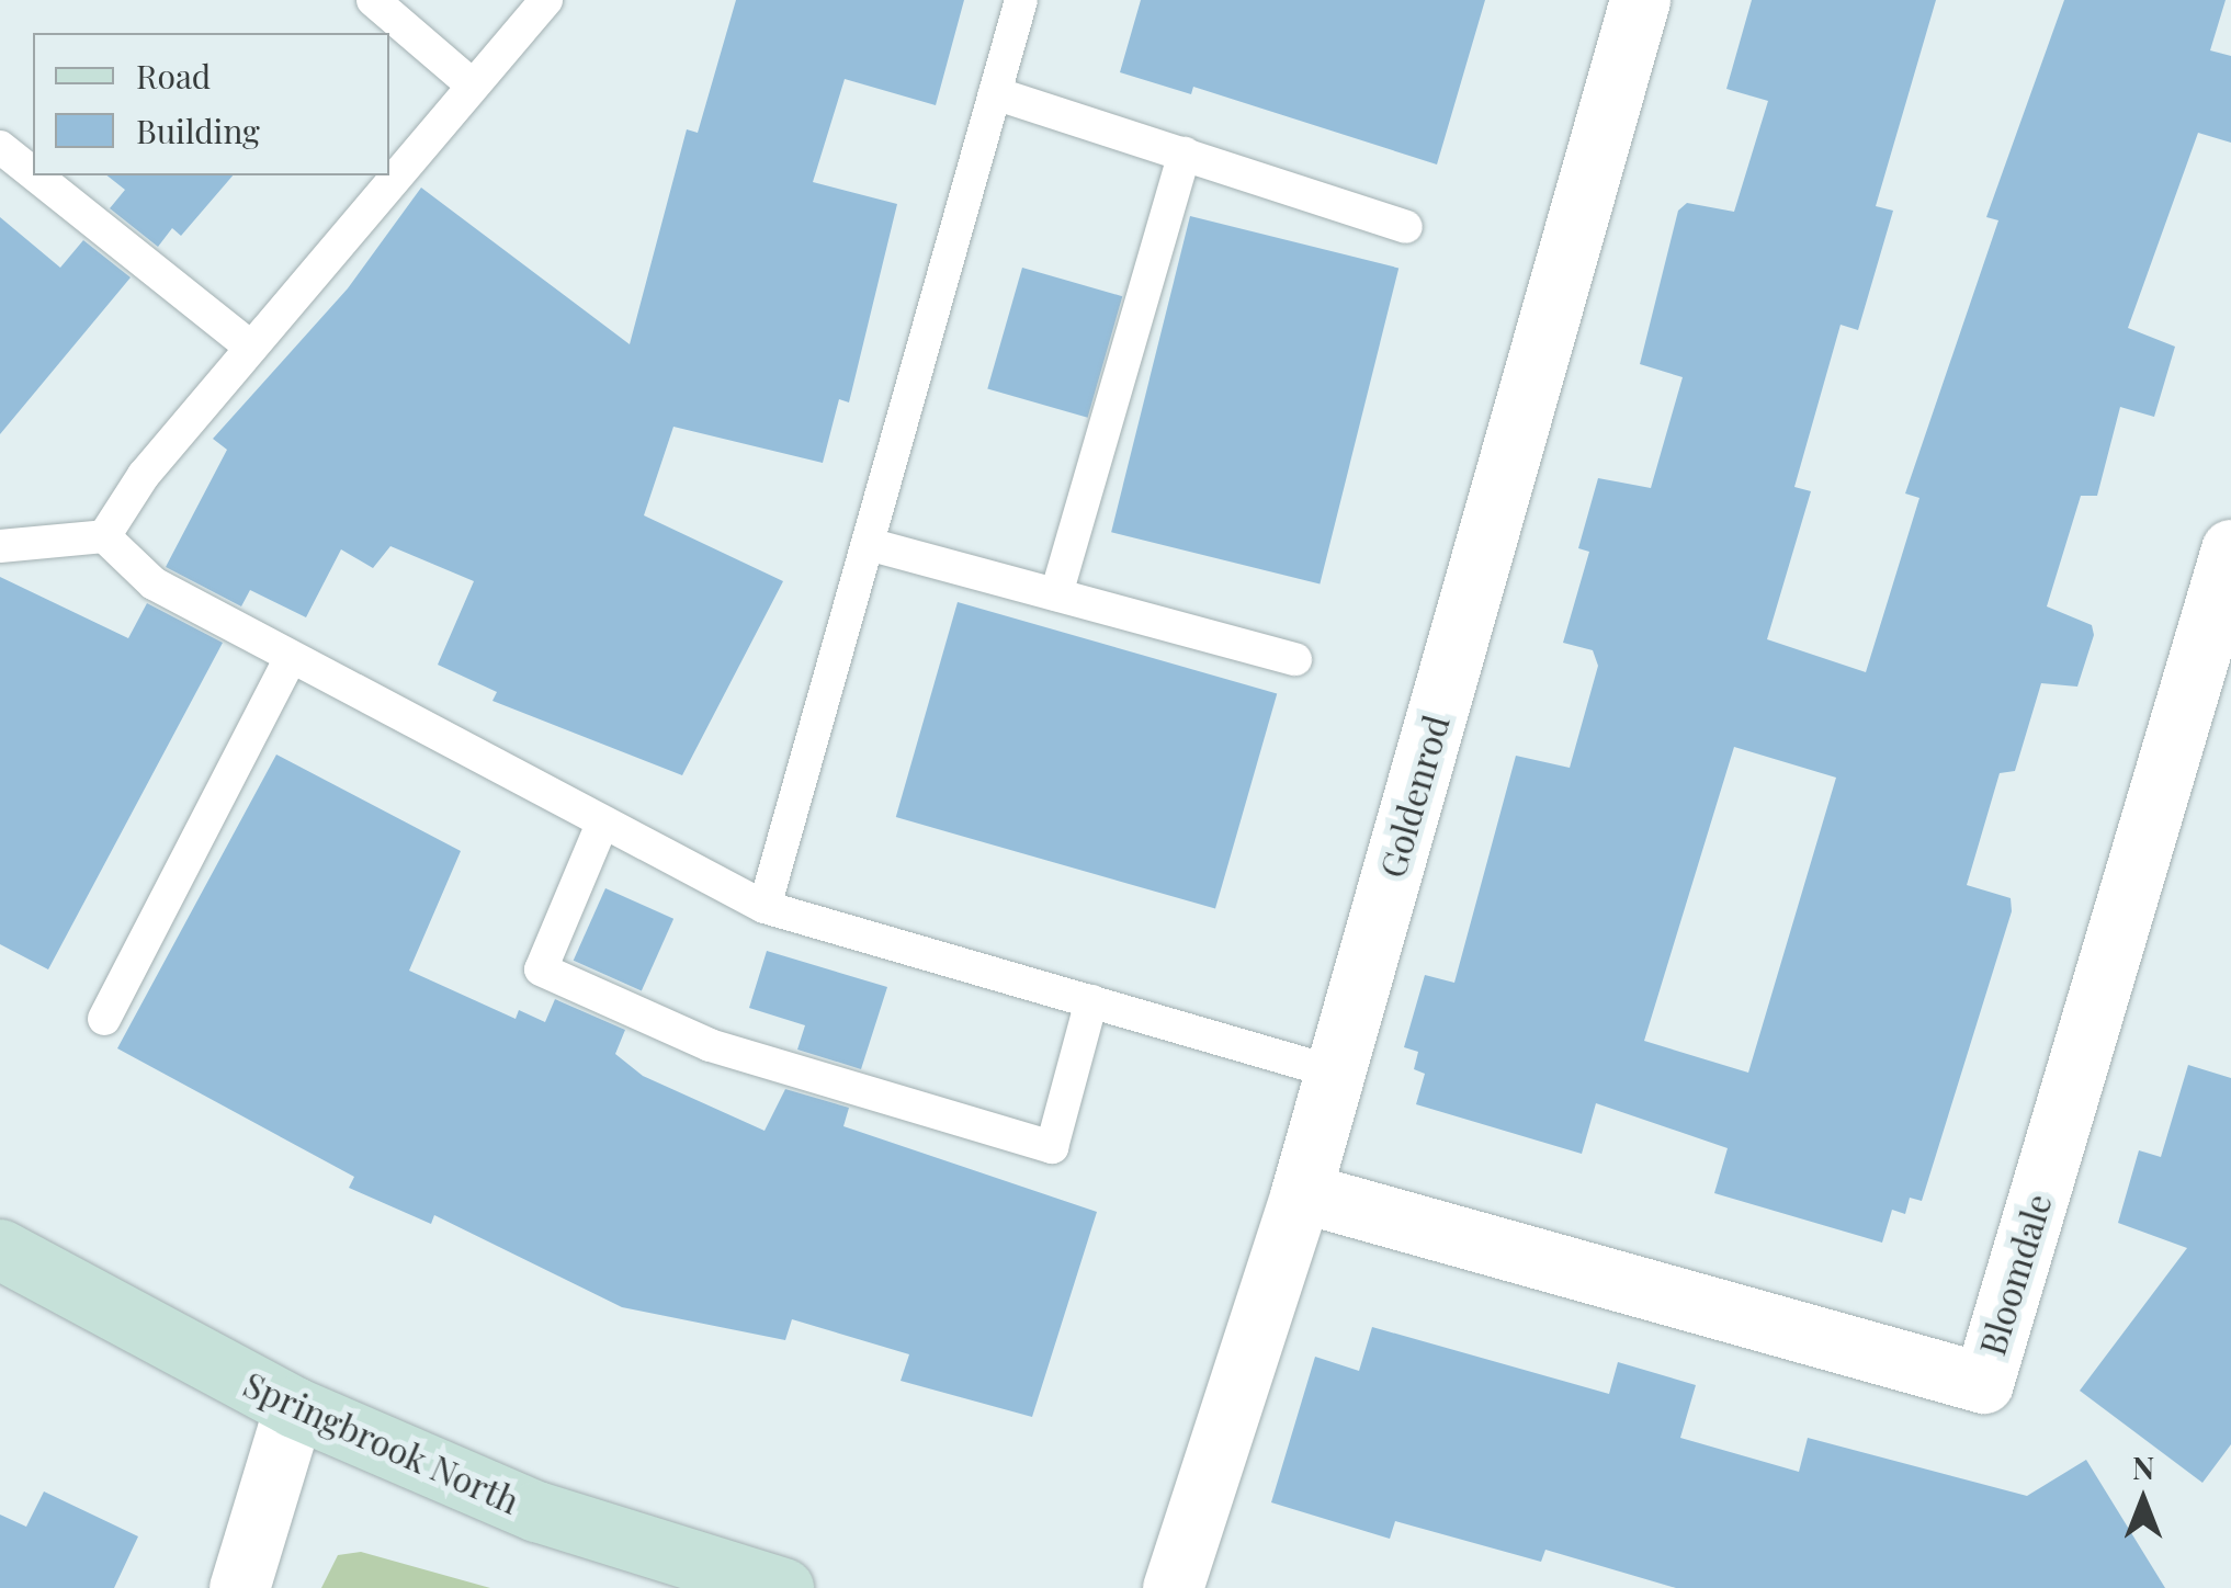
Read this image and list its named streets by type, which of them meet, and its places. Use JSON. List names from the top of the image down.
{
  "streets": {
    "street": ["Goldenrod", "Bloomdale", "Springbrook North"]
  },
  "crossings": [
    ["Goldenrod", "Bloomdale"]
  ],
  "legend": ["Road", "Building"],
  "north": "top"
}
